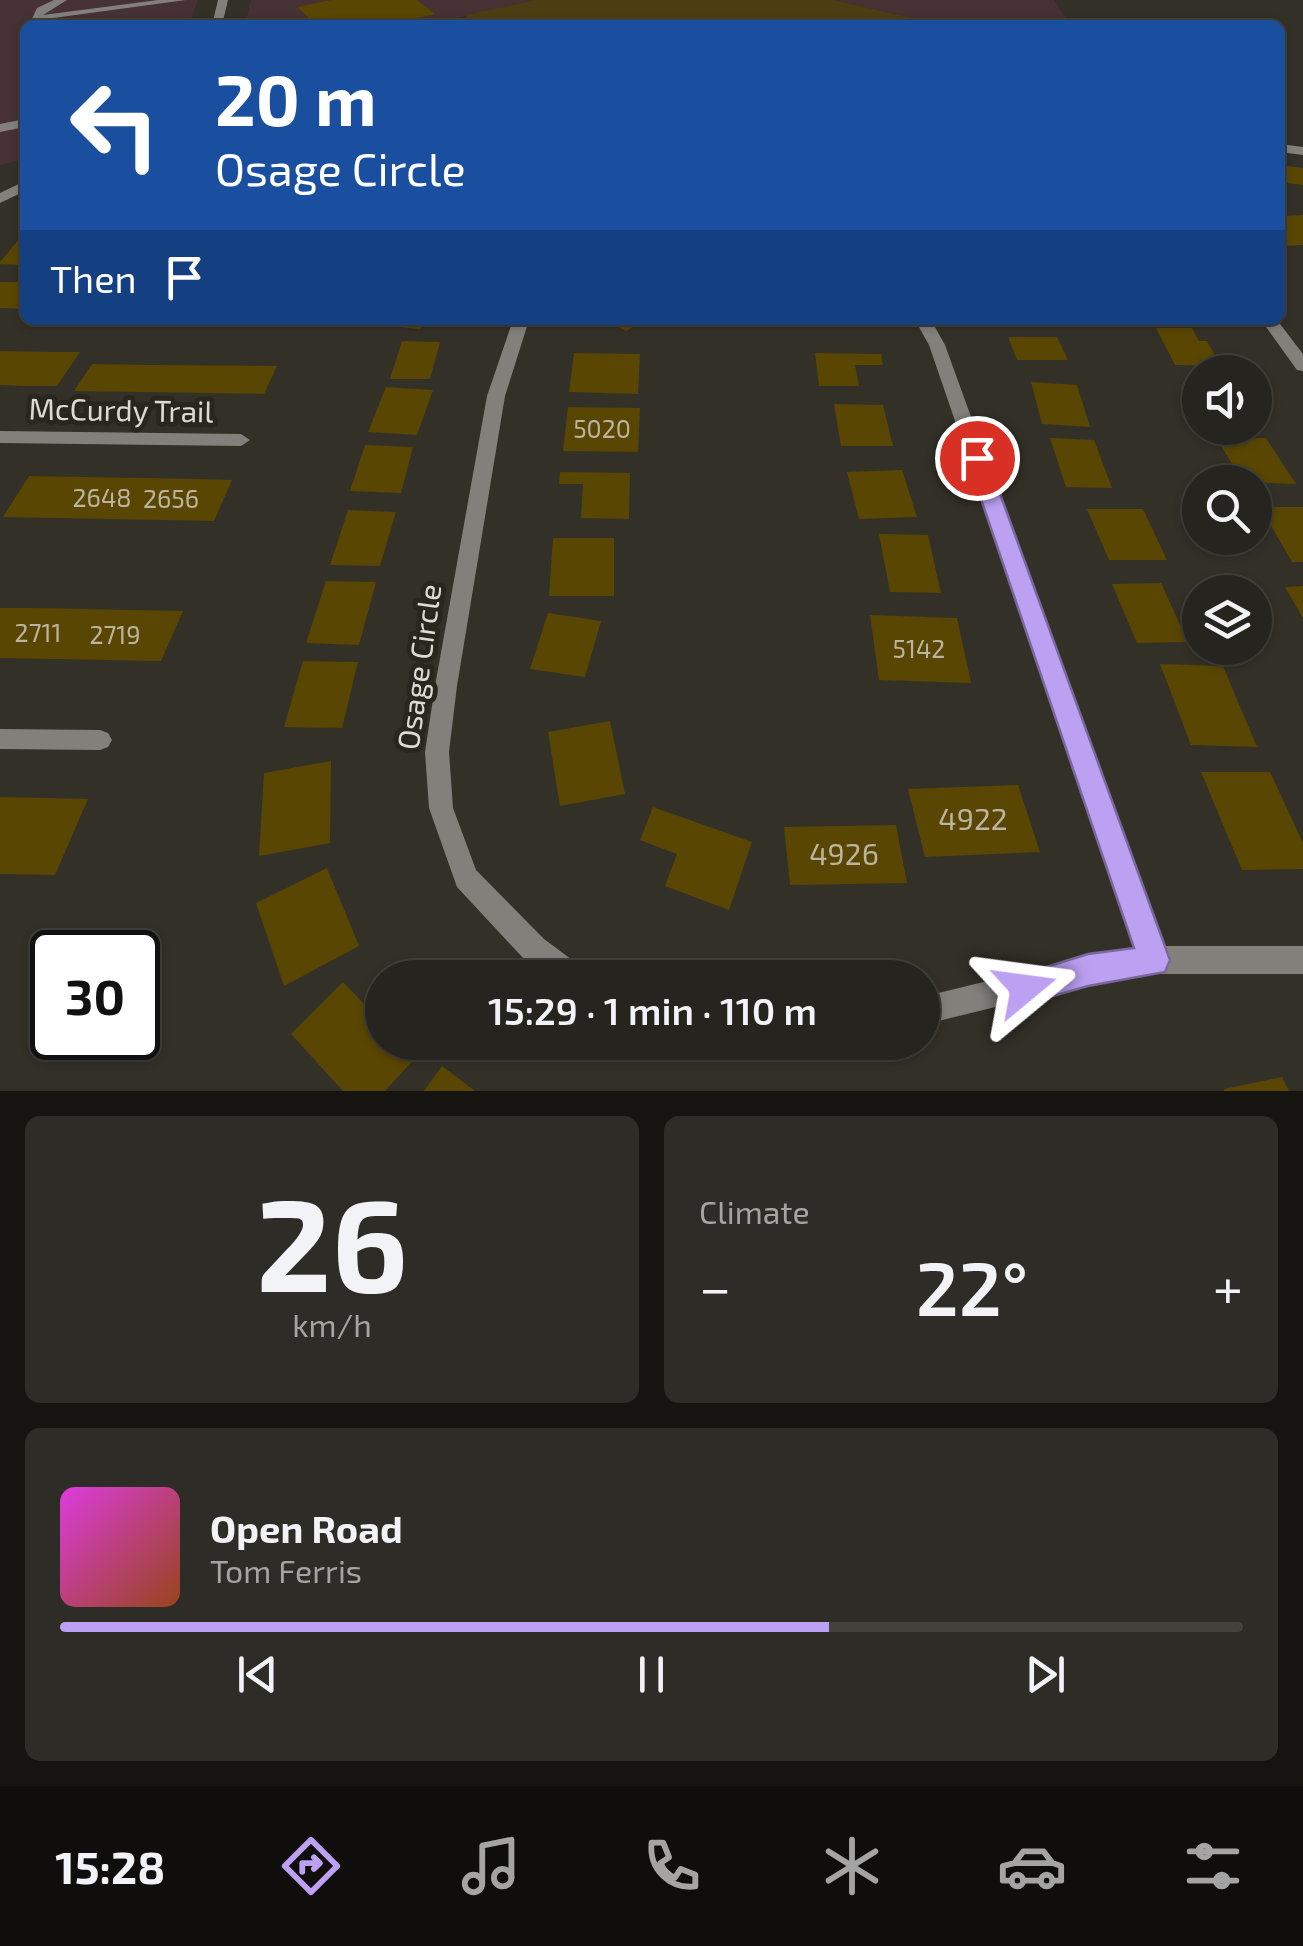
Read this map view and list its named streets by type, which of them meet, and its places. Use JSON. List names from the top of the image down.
{
  "streets": {
    "street": ["McCurdy Trail", "Osage Circle"]
  },
  "house_numbers": [
    "5020",
    "2648",
    "2656",
    "2711",
    "2719",
    "5142",
    "4922",
    "4926"
  ],
  "page": {
    "turn": ["20 m", "Osage Circle"],
    "then": "Then",
    "limit": "30",
    "trip": "15:29 · 1 min · 110 m",
    "tile": [
      ["26", "km/h"],
      "Climate"
    ],
    "heat": ["−", "22°", "+"],
    "song": ["Open Road", "Tom Ferris"],
    "tabs": "15:28"
  }
}
